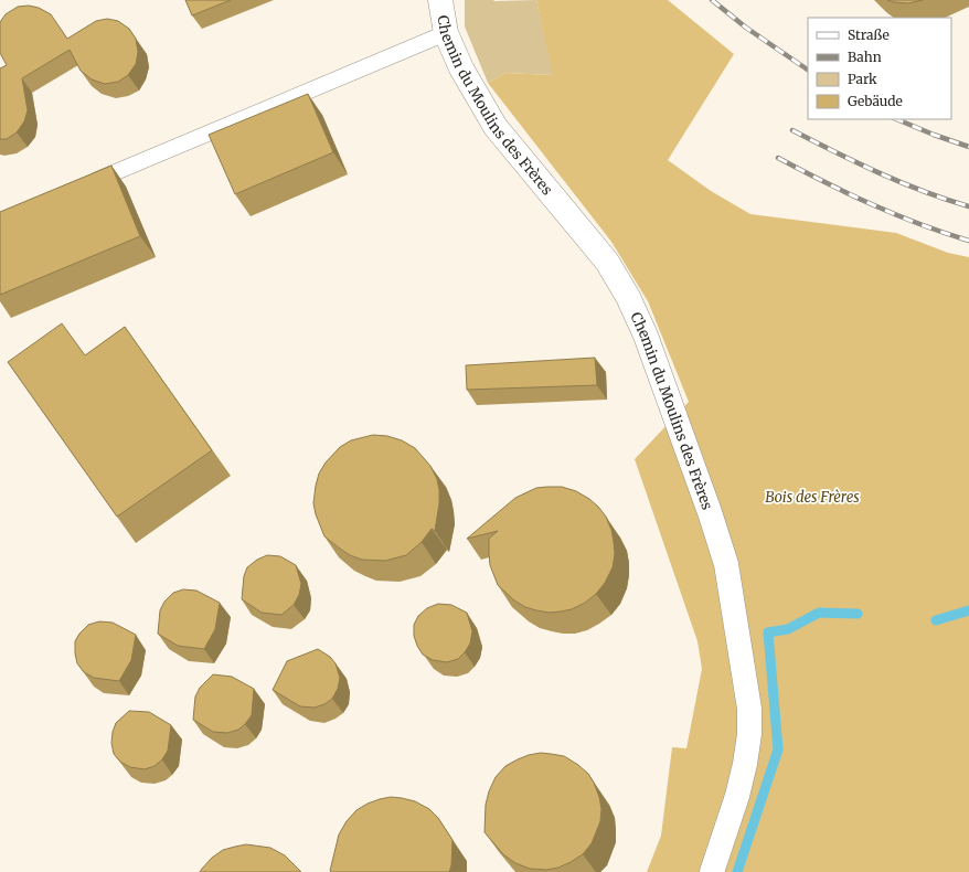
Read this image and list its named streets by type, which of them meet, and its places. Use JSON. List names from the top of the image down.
{
  "streets": {
    "street": ["Chemin du Moulins des Frères"]
  },
  "parks": ["Bois des Frères"],
  "legend": [
    "Straße",
    "Bahn",
    "Park",
    "Gebäude"
  ]
}
